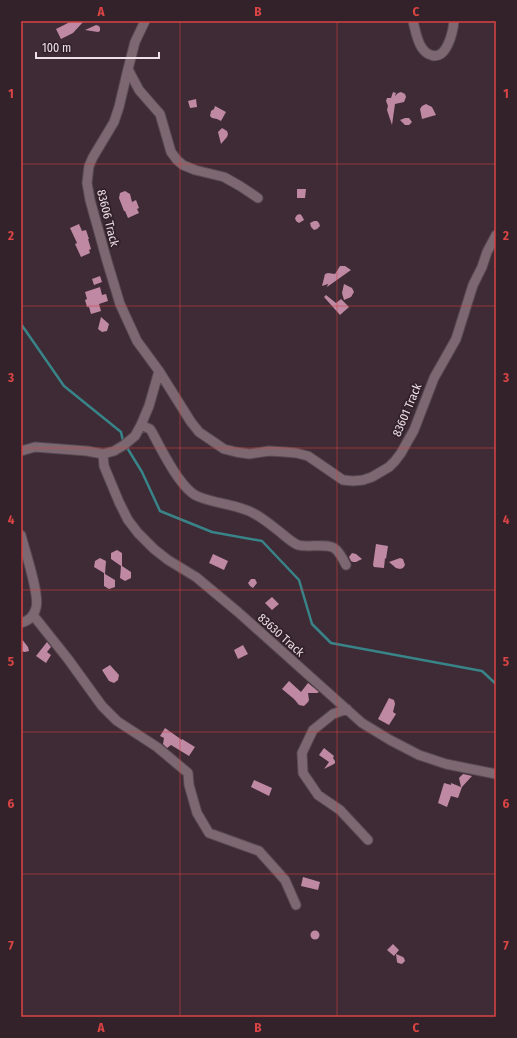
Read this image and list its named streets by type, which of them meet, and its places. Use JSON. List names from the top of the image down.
{
  "streets": {
    "street": ["83606 Track", "83601 Track", "83630 Track"]
  },
  "crossings": [
    ["83606 Track", "83601 Track"]
  ],
  "scale_bar": "100 m",
  "grid": {
    "columns": ["A", "B", "C"],
    "rows": [
      "1",
      "2",
      "3",
      "4",
      "5",
      "6",
      "7"
    ]
  }
}
